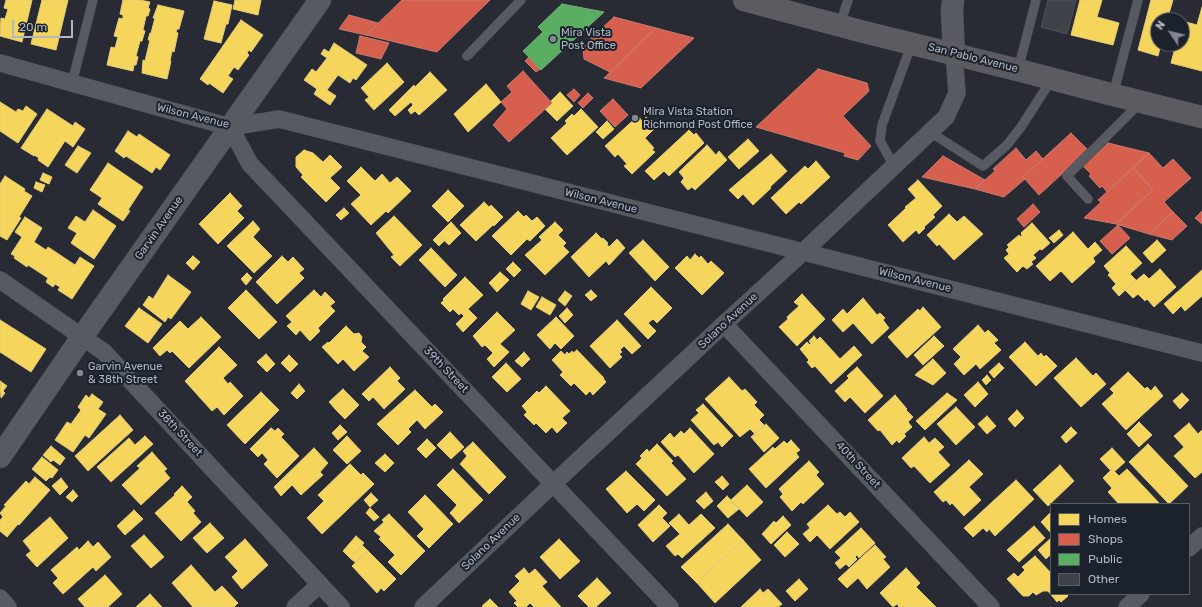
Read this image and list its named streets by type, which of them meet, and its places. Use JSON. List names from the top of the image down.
{
  "streets": {
    "main road": ["San Pablo Avenue"],
    "street": [
      "Wilson Avenue",
      "Garvin Avenue",
      "Solano Avenue",
      "39th Street",
      "38th Street",
      "40th Street"
    ]
  },
  "crossings": [
    ["San Pablo Avenue", "Solano Avenue"],
    ["Wilson Avenue", "Garvin Avenue"],
    ["Wilson Avenue", "Solano Avenue"],
    ["Wilson Avenue", "39th Street"],
    ["Garvin Avenue", "39th Street"],
    ["Garvin Avenue", "38th Street"],
    ["Solano Avenue", "39th Street"],
    ["Solano Avenue", "40th Street"]
  ],
  "places": ["Mira Vista Post Office", "Mira Vista Station Richmond Post Office", "Garvin Avenue & 38th Street"],
  "legend": [
    "Homes",
    "Shops",
    "Public",
    "Other"
  ],
  "scale_bar": "20 m",
  "north": "top left"
}
